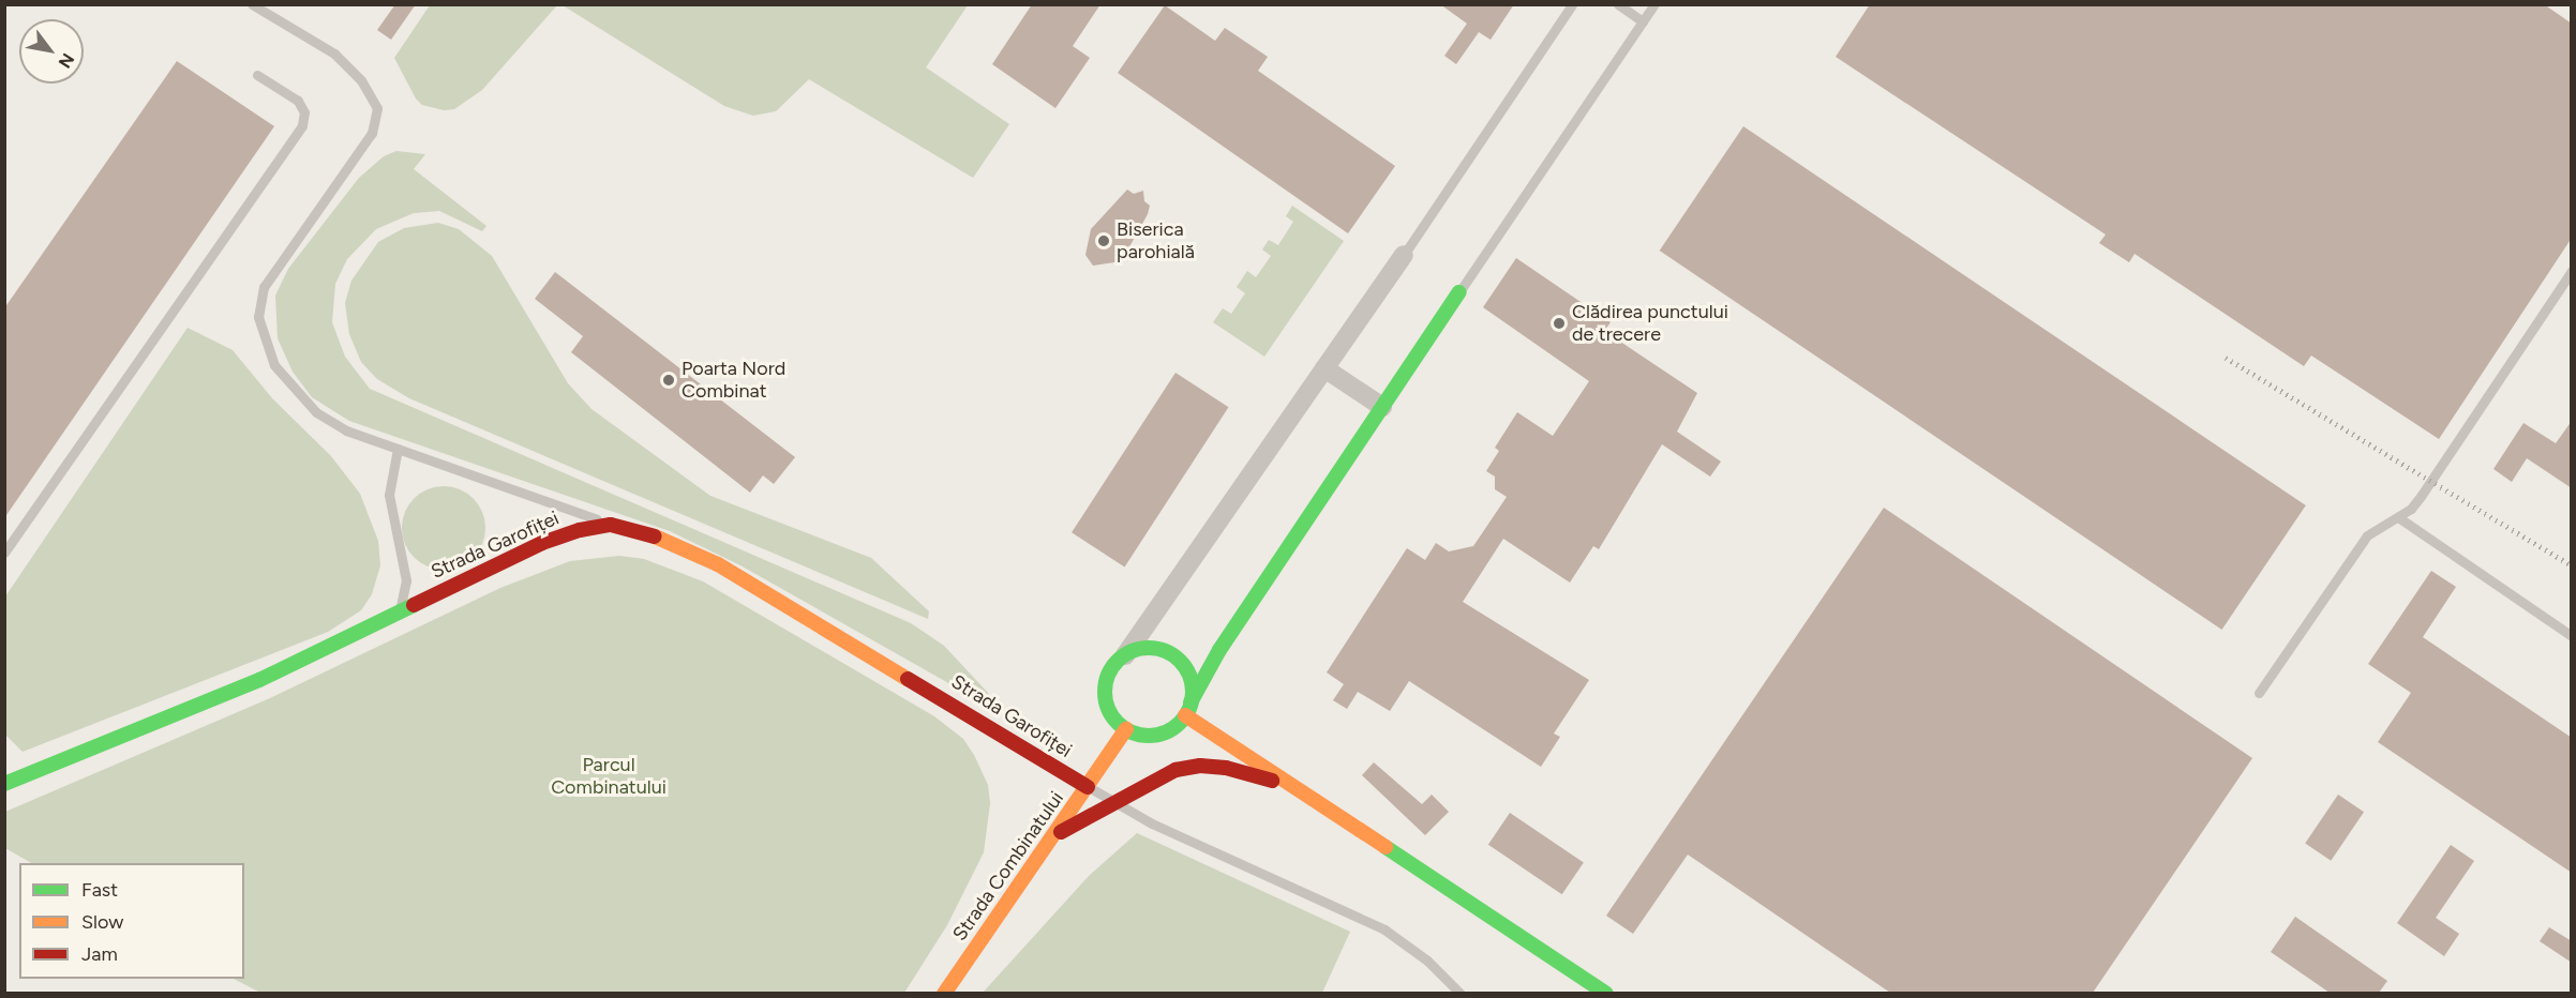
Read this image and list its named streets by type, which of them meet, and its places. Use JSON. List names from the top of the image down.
{
  "streets": {
    "street": ["Strada Garofiței", "Strada Combinatului"]
  },
  "crossings": [
    ["Strada Garofiței", "Strada Combinatului"]
  ],
  "parks": ["Parcul Combinatului"],
  "places": ["Biserica parohială", "Clădirea punctului de trecere", "Poarta Nord Combinat"],
  "legend": ["Fast", "Slow", "Jam"],
  "north": "bottom right"
}
